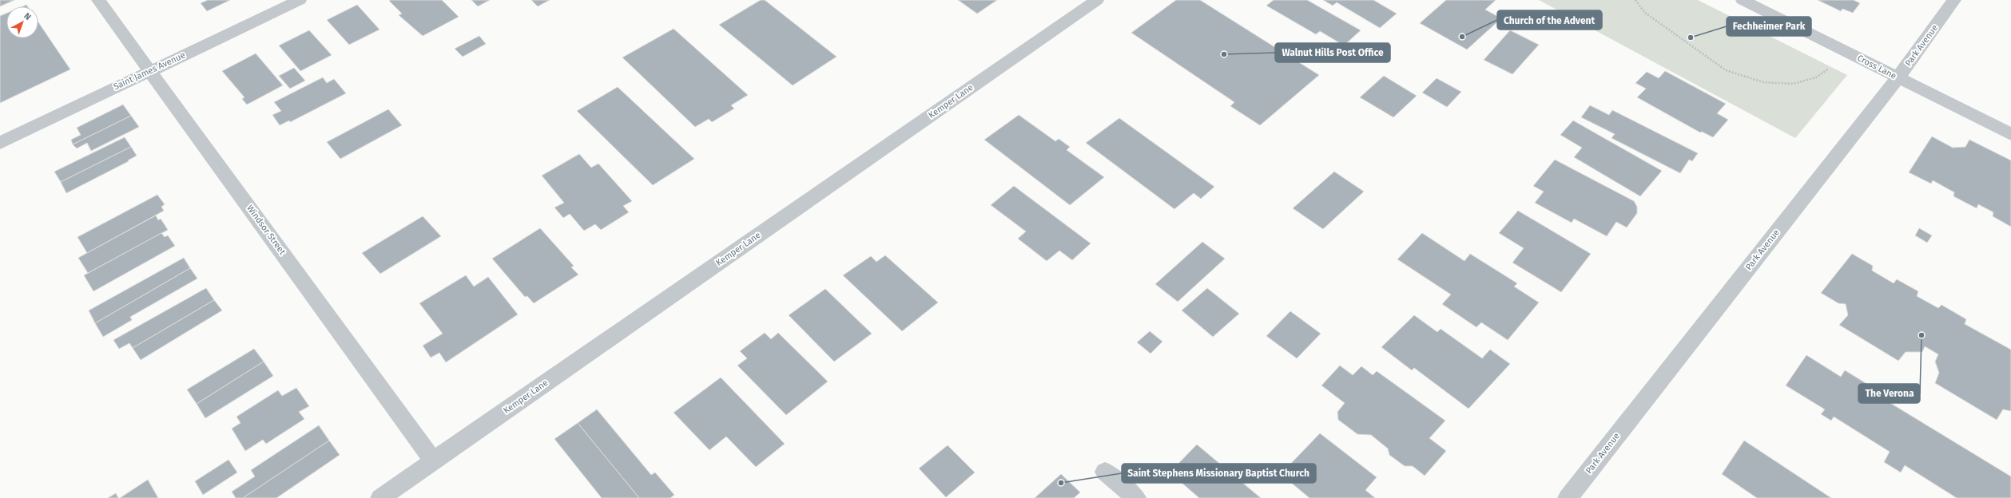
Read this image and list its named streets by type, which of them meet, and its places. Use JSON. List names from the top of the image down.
{
  "streets": {
    "street": [
      "Park Avenue",
      "Cross Lane",
      "Saint James Avenue",
      "Kemper Lane",
      "Windsor Street"
    ]
  },
  "crossings": [
    ["Park Avenue", "Cross Lane"],
    ["Saint James Avenue", "Windsor Street"],
    ["Kemper Lane", "Windsor Street"]
  ],
  "places": [
    "Church of the Advent",
    "Fechheimer Park",
    "Walnut Hills Post Office",
    "The Verona",
    "Saint Stephens Missionary Baptist Church"
  ],
  "north": "top right"
}
